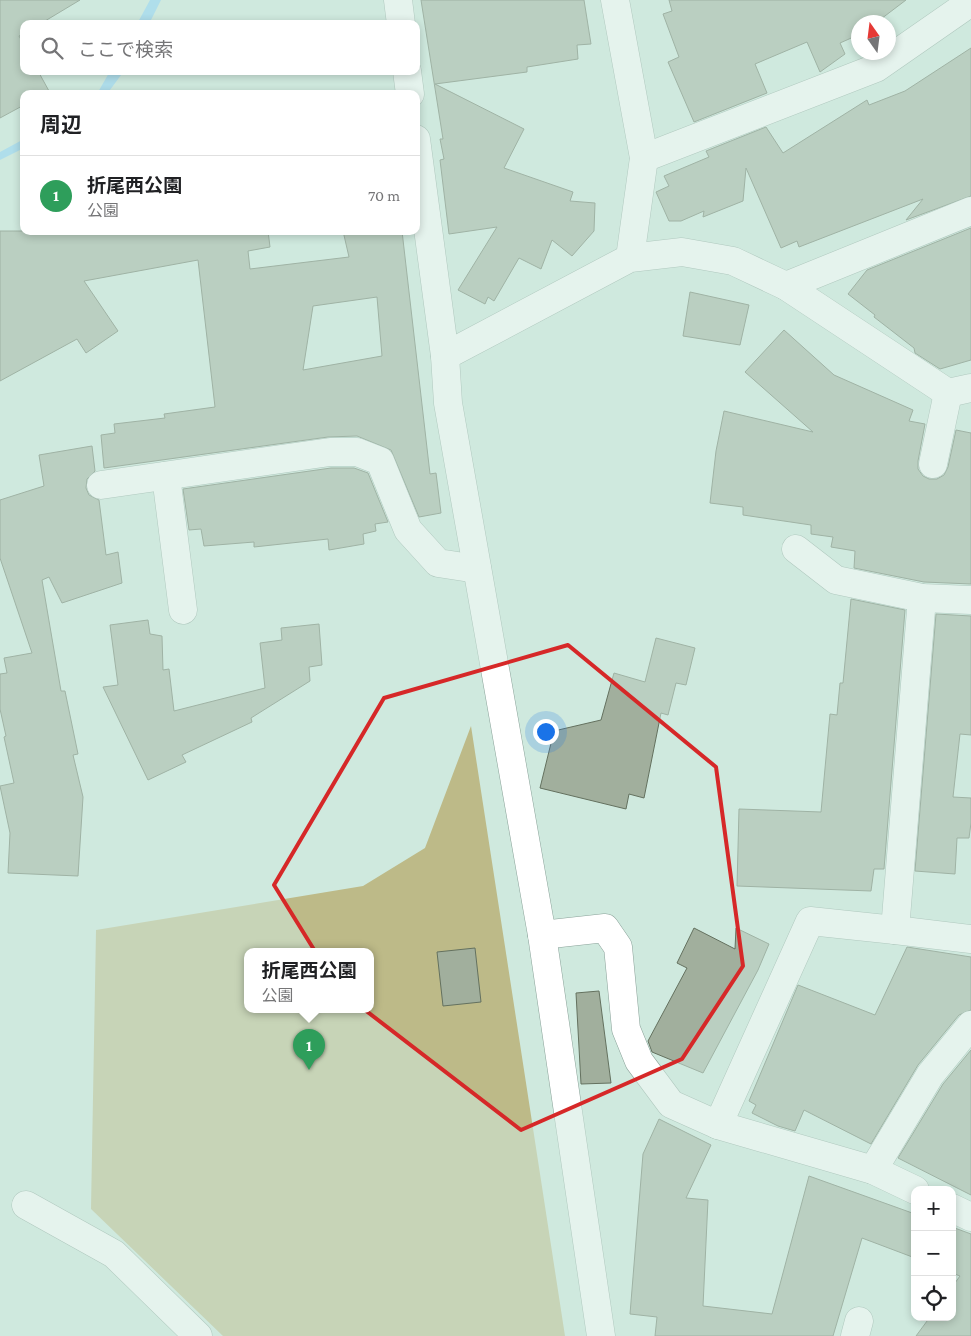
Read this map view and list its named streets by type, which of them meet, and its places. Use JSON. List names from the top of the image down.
{
  "north": "top",
  "page": {
    "search": "ここで検索",
    "heading": "周辺",
    "list": [
      {
        "mark": "1",
        "name": "折尾西公園",
        "note": "公園",
        "value": "70 m"
      }
    ],
    "popup": ["折尾西公園", "公園"],
    "pins": "1",
    "map_buttons": ["+", "−"]
  }
}
